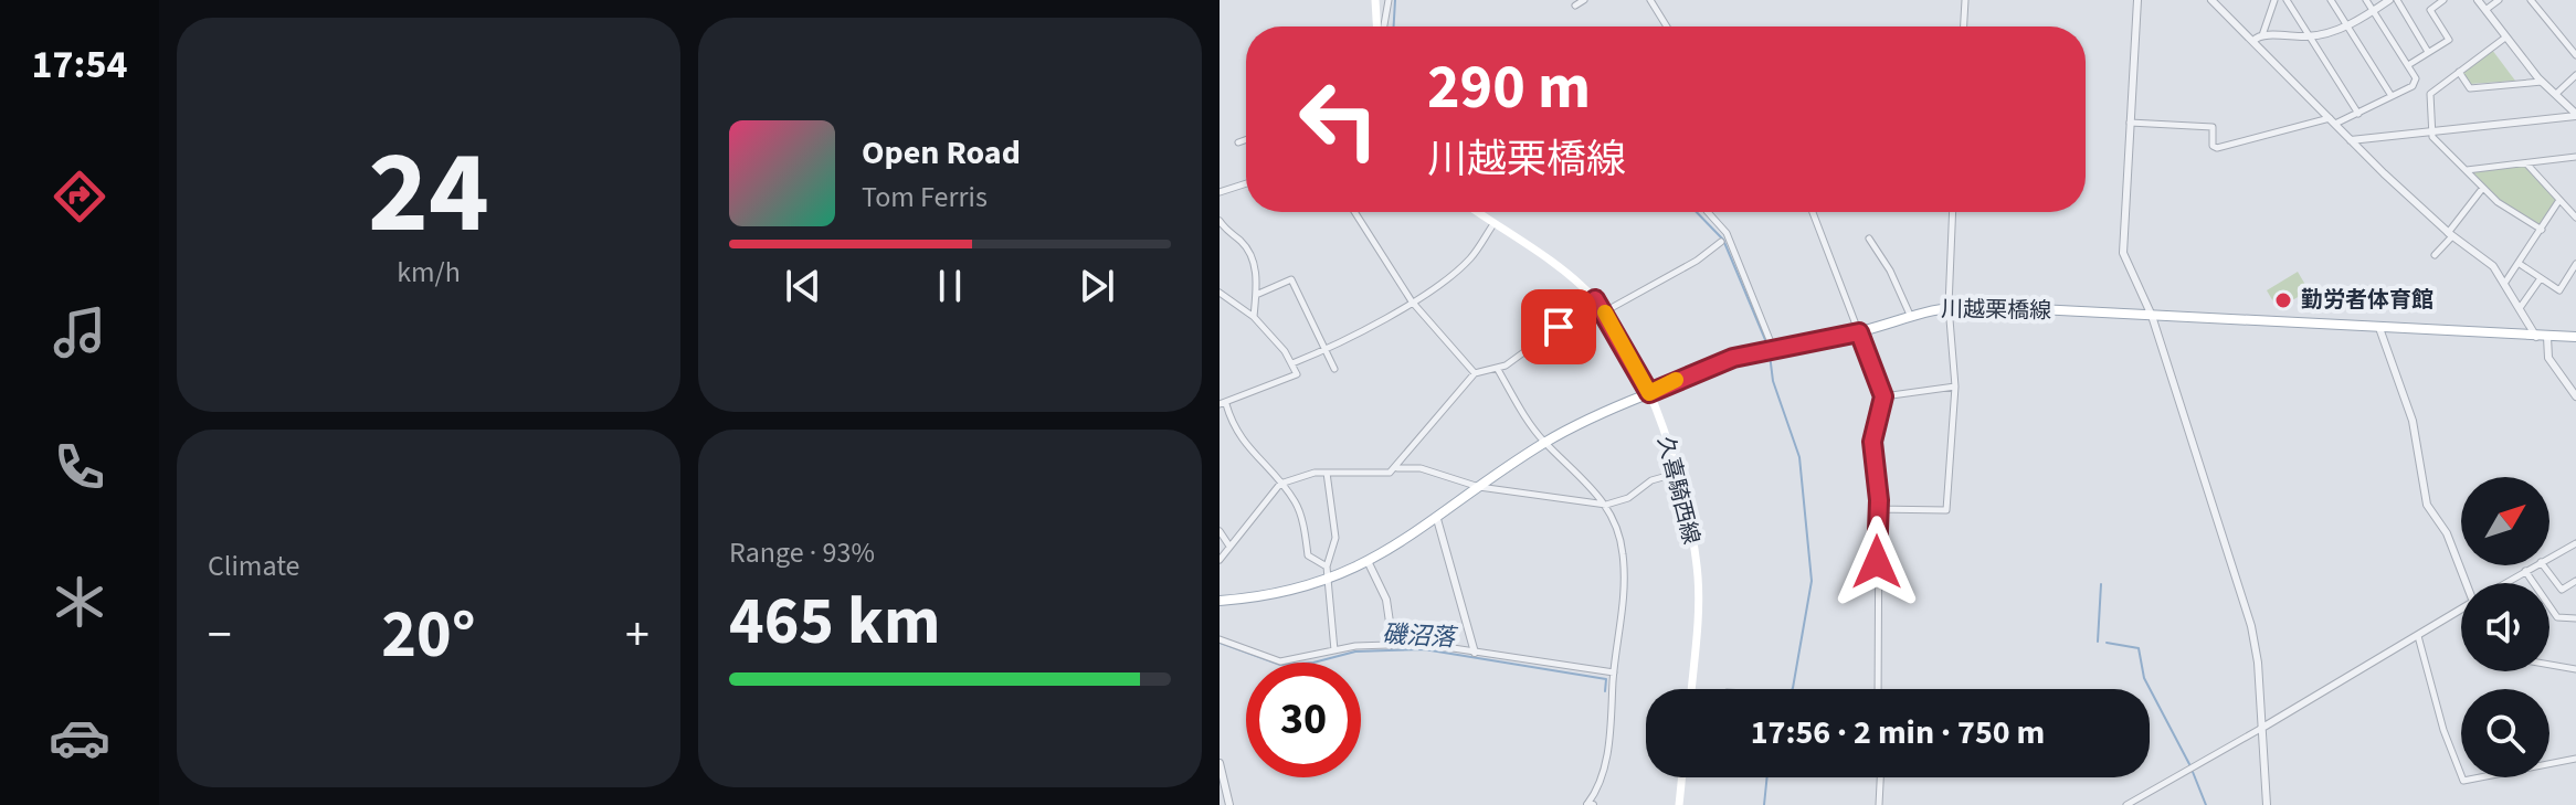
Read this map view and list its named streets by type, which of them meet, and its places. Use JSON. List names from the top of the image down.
{
  "streets": {
    "main road": ["川越栗橋線", "久喜騎西線"]
  },
  "crossings": [
    ["川越栗橋線", "久喜騎西線"]
  ],
  "water": ["磯沼落"],
  "places": ["勤労者体育館"],
  "north": "top right",
  "page": {
    "tabs": "17:54",
    "tile": [
      ["24", "km/h"],
      "Climate",
      ["Range · 93%", "465 km"]
    ],
    "turn": ["290 m", "川越栗橋線"],
    "song": ["Open Road", "Tom Ferris"],
    "heat": ["−", "20°", "+"],
    "limit": "30",
    "trip": "17:56 · 2 min · 750 m"
  }
}
